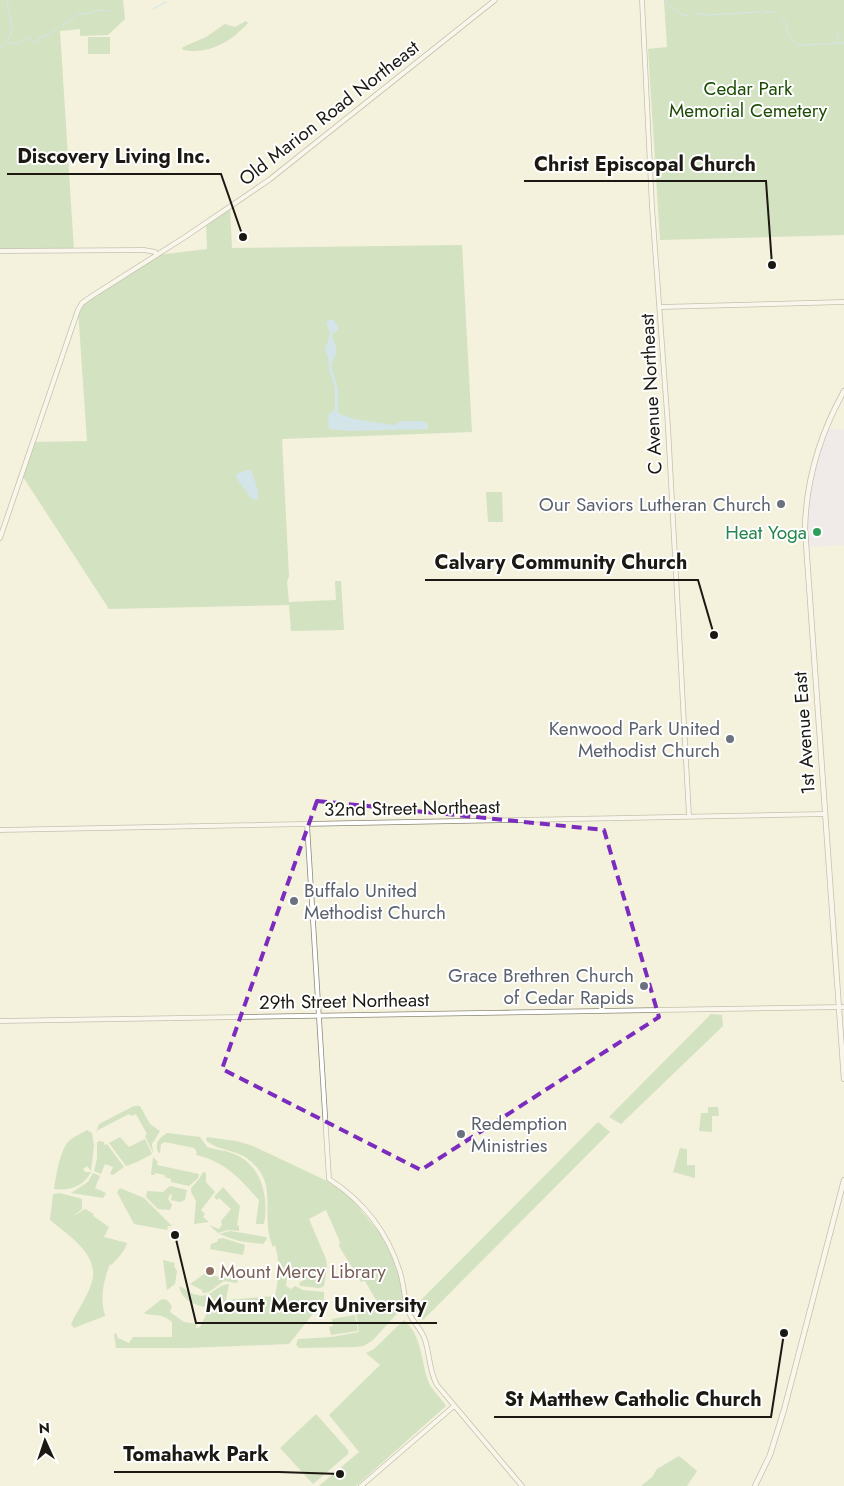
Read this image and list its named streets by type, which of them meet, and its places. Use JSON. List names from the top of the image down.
{
  "streets": {
    "main road": [
      "Old Marion Road Northeast",
      "C Avenue Northeast",
      "1st Avenue East",
      "32nd Street Northeast",
      "29th Street Northeast"
    ]
  },
  "crossings": [
    ["C Avenue Northeast", "32nd Street Northeast"],
    ["1st Avenue East", "32nd Street Northeast"],
    ["1st Avenue East", "29th Street Northeast"]
  ],
  "parks": ["Cedar Park Memorial Cemetery"],
  "places": [
    "Discovery Living Inc.",
    "Christ Episcopal Church",
    "Our Saviors Lutheran Church",
    "Heat Yoga",
    "Calvary Community Church",
    "Kenwood Park United Methodist Church",
    "Buffalo United Methodist Church",
    "Grace Brethren Church of Cedar Rapids",
    "Redemption Ministries",
    "Mount Mercy University",
    "Mount Mercy Library",
    "St Matthew Catholic Church",
    "Tomahawk Park"
  ],
  "north": "top"
}
